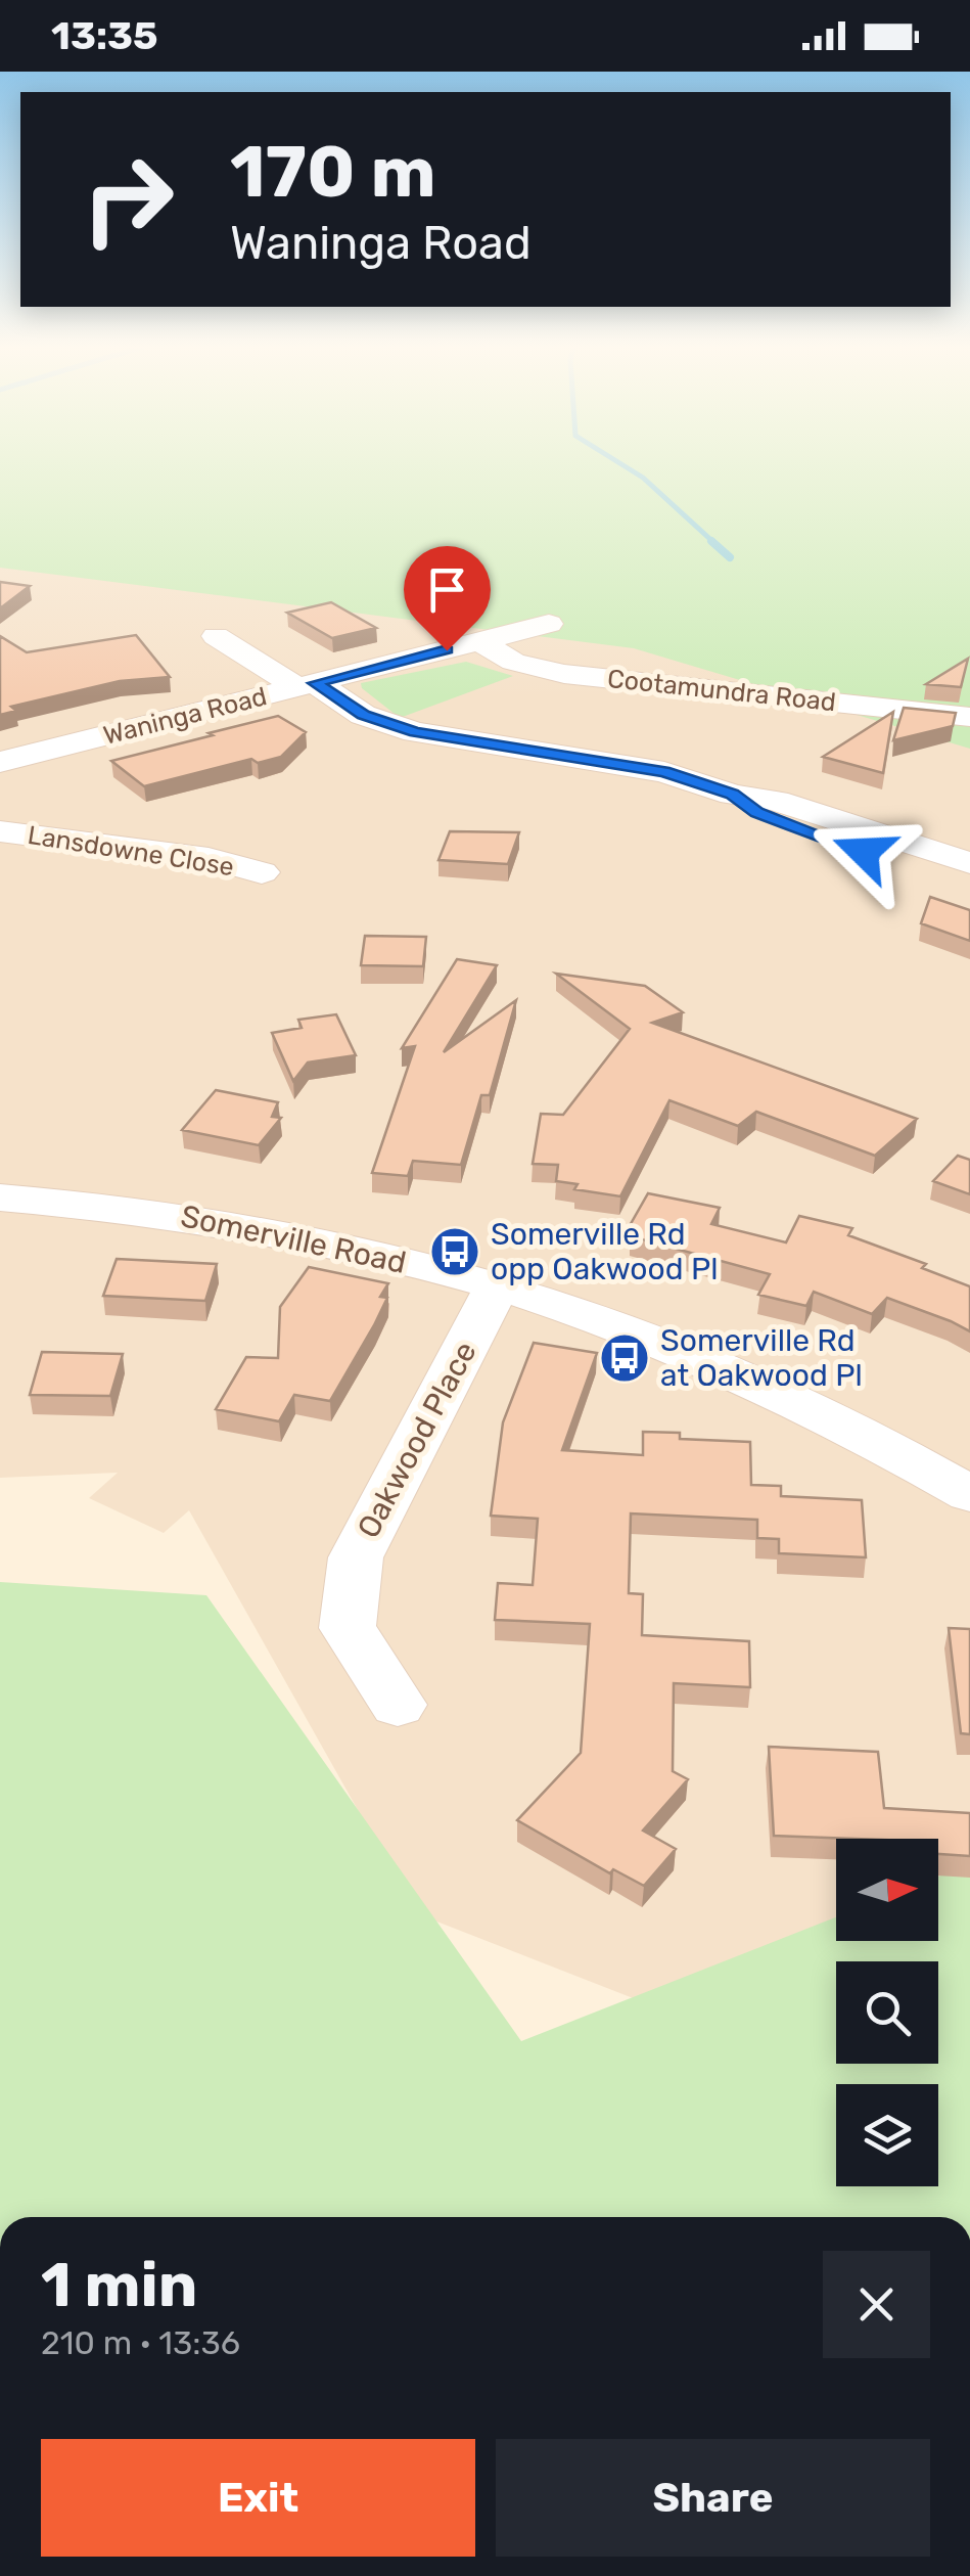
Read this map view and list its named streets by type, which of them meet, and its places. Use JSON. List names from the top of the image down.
{
  "streets": {
    "street": [
      "Cootamundra Road",
      "Waninga Road",
      "Lansdowne Close",
      "Somerville Road",
      "Oakwood Place"
    ]
  },
  "crossings": [
    ["Cootamundra Road", "Waninga Road"],
    ["Somerville Road", "Oakwood Place"]
  ],
  "places": {
    "bus stop": ["Somerville Rd opp Oakwood Pl", "Somerville Rd at Oakwood Pl"]
  },
  "north": "right",
  "page": {
    "status": "13:35",
    "turn": ["170 m", "Waninga Road"],
    "heading": ["1 min", "210 m · 13:36"],
    "buttons": ["Exit", "Share"]
  }
}
